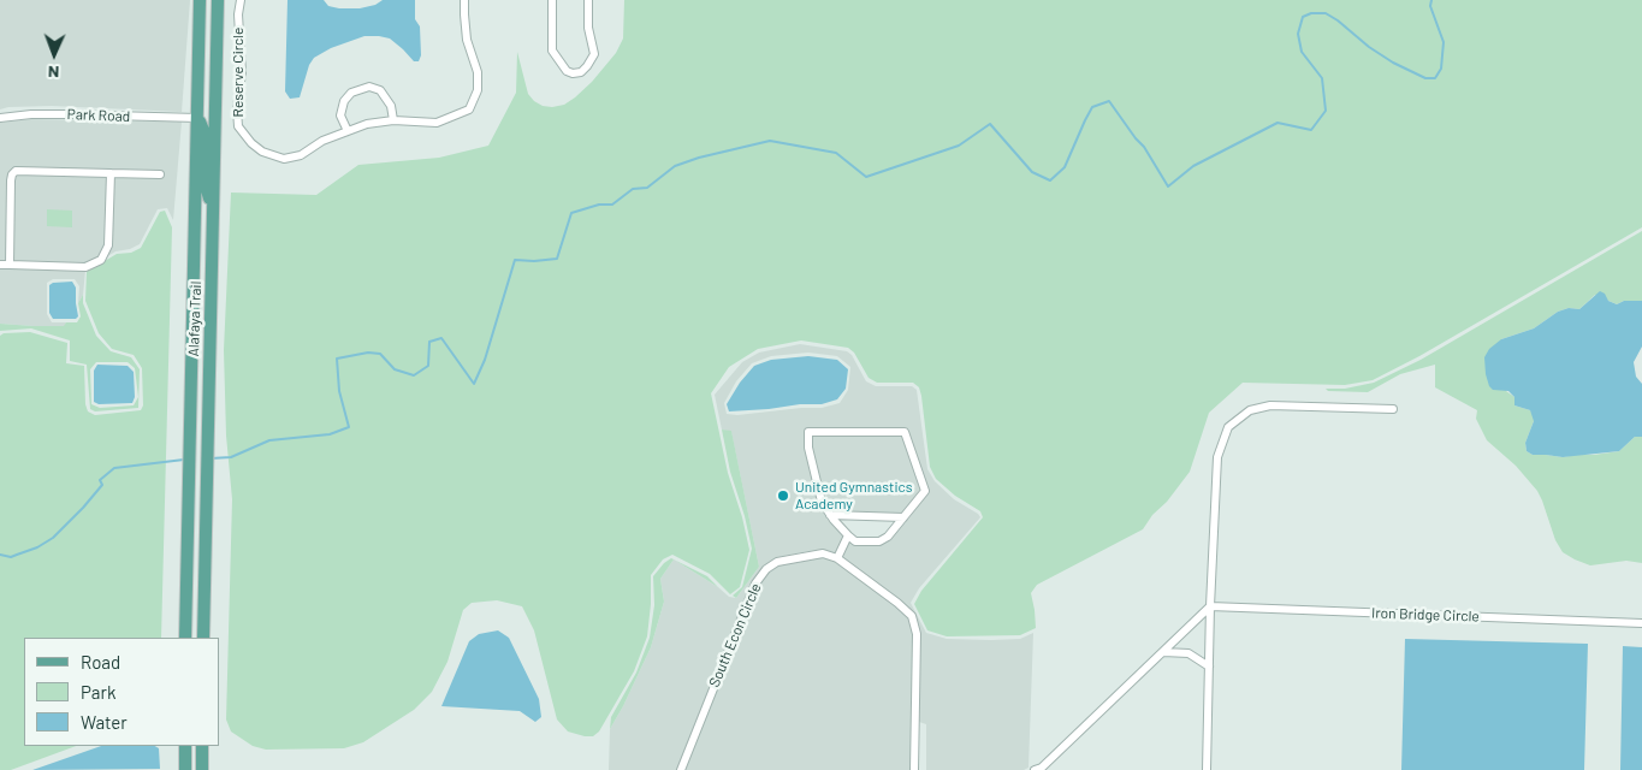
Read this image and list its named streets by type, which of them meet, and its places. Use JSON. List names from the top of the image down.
{
  "streets": {
    "main road": ["Alafaya Trail"],
    "street": [
      "Reserve Circle",
      "Park Road",
      "Iron Bridge Circle",
      "South Econ Circle"
    ]
  },
  "crossings": [
    ["Park Road", "Alafaya Trail"]
  ],
  "places": ["United Gymnastics Academy"],
  "legend": ["Road", "Park", "Water"],
  "north": "bottom"
}
